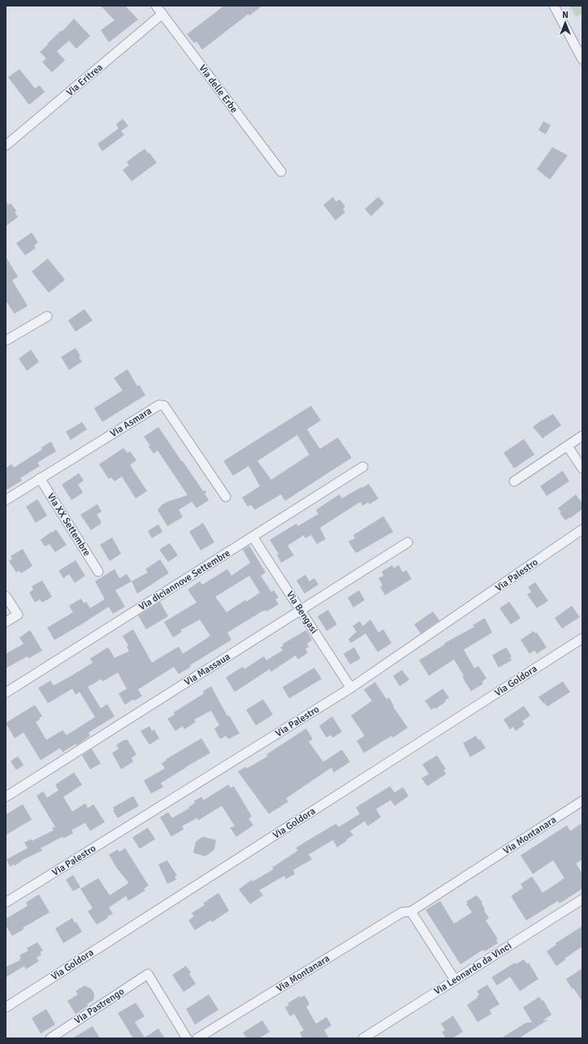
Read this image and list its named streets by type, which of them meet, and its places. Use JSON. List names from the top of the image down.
{
  "streets": {
    "street": [
      "Via Eritrea",
      "Via delle Erbe",
      "Via Asmara",
      "Via XX Settembre",
      "Via Palestro",
      "Via diciannove Settembre",
      "Via Bengasi",
      "Via Massaua",
      "Via Goldora",
      "Via Montanara",
      "Via Leonardo da Vinci",
      "Via Pastrengo"
    ]
  },
  "crossings": [
    ["Via Eritrea", "Via delle Erbe"],
    ["Via Asmara", "Via XX Settembre"],
    ["Via Palestro", "Via Bengasi"],
    ["Via diciannove Settembre", "Via Bengasi"],
    ["Via Bengasi", "Via Massaua"]
  ],
  "north": "top"
}
